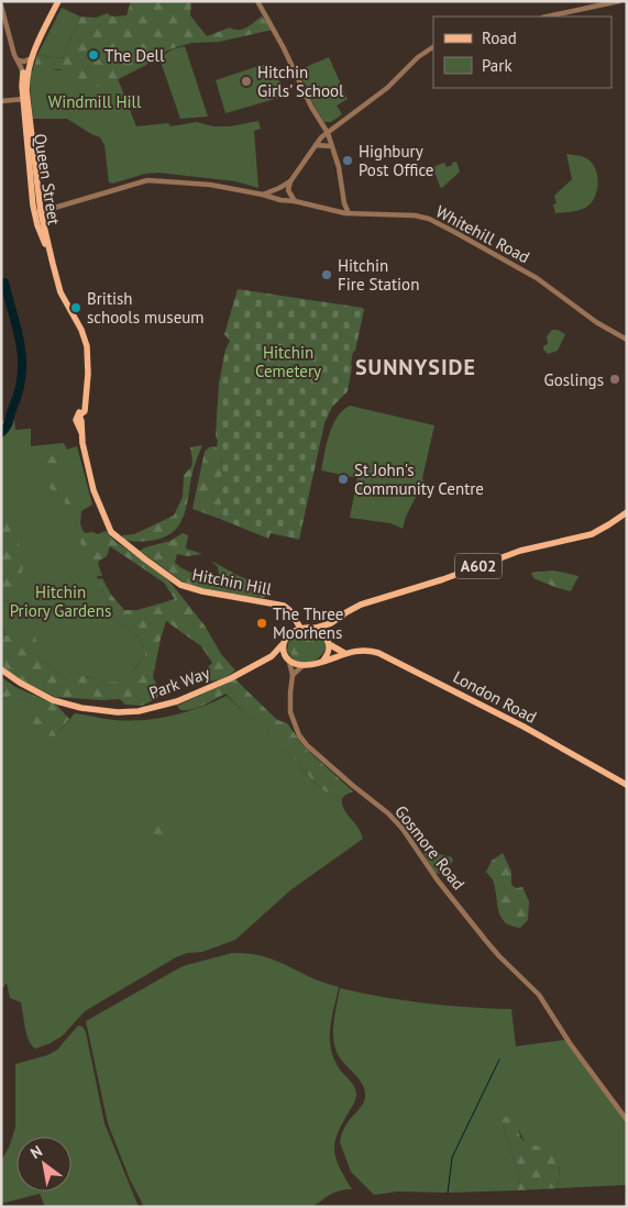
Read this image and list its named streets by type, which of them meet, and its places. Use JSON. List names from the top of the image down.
{
  "streets": {
    "main road": [
      "Queen Street",
      "A602",
      "Hitchin Hill",
      "Park Way",
      "London Road"
    ],
    "street": ["Whitehill Road", "Gosmore Road"]
  },
  "crossings": [
    ["Queen Street", "Whitehill Road"],
    ["Queen Street", "Hitchin Hill"],
    ["A602", "Hitchin Hill"],
    ["A602", "Park Way"],
    ["A602", "London Road"],
    ["A602", "Gosmore Road"],
    ["Hitchin Hill", "Park Way"],
    ["Hitchin Hill", "London Road"],
    ["Hitchin Hill", "Gosmore Road"],
    ["Park Way", "London Road"],
    ["Park Way", "Gosmore Road"],
    ["London Road", "Gosmore Road"]
  ],
  "districts": ["SUNNYSIDE"],
  "parks": ["Windmill Hill", "Hitchin Cemetery", "Hitchin Priory Gardens"],
  "places": [
    "The Dell",
    "Hitchin Girls' School",
    "Highbury Post Office",
    "Hitchin Fire Station",
    "British schools museum",
    "Goslings",
    "St John's Community Centre",
    "The Three Moorhens"
  ],
  "legend": ["Road", "Park"],
  "north": "top left"
}
